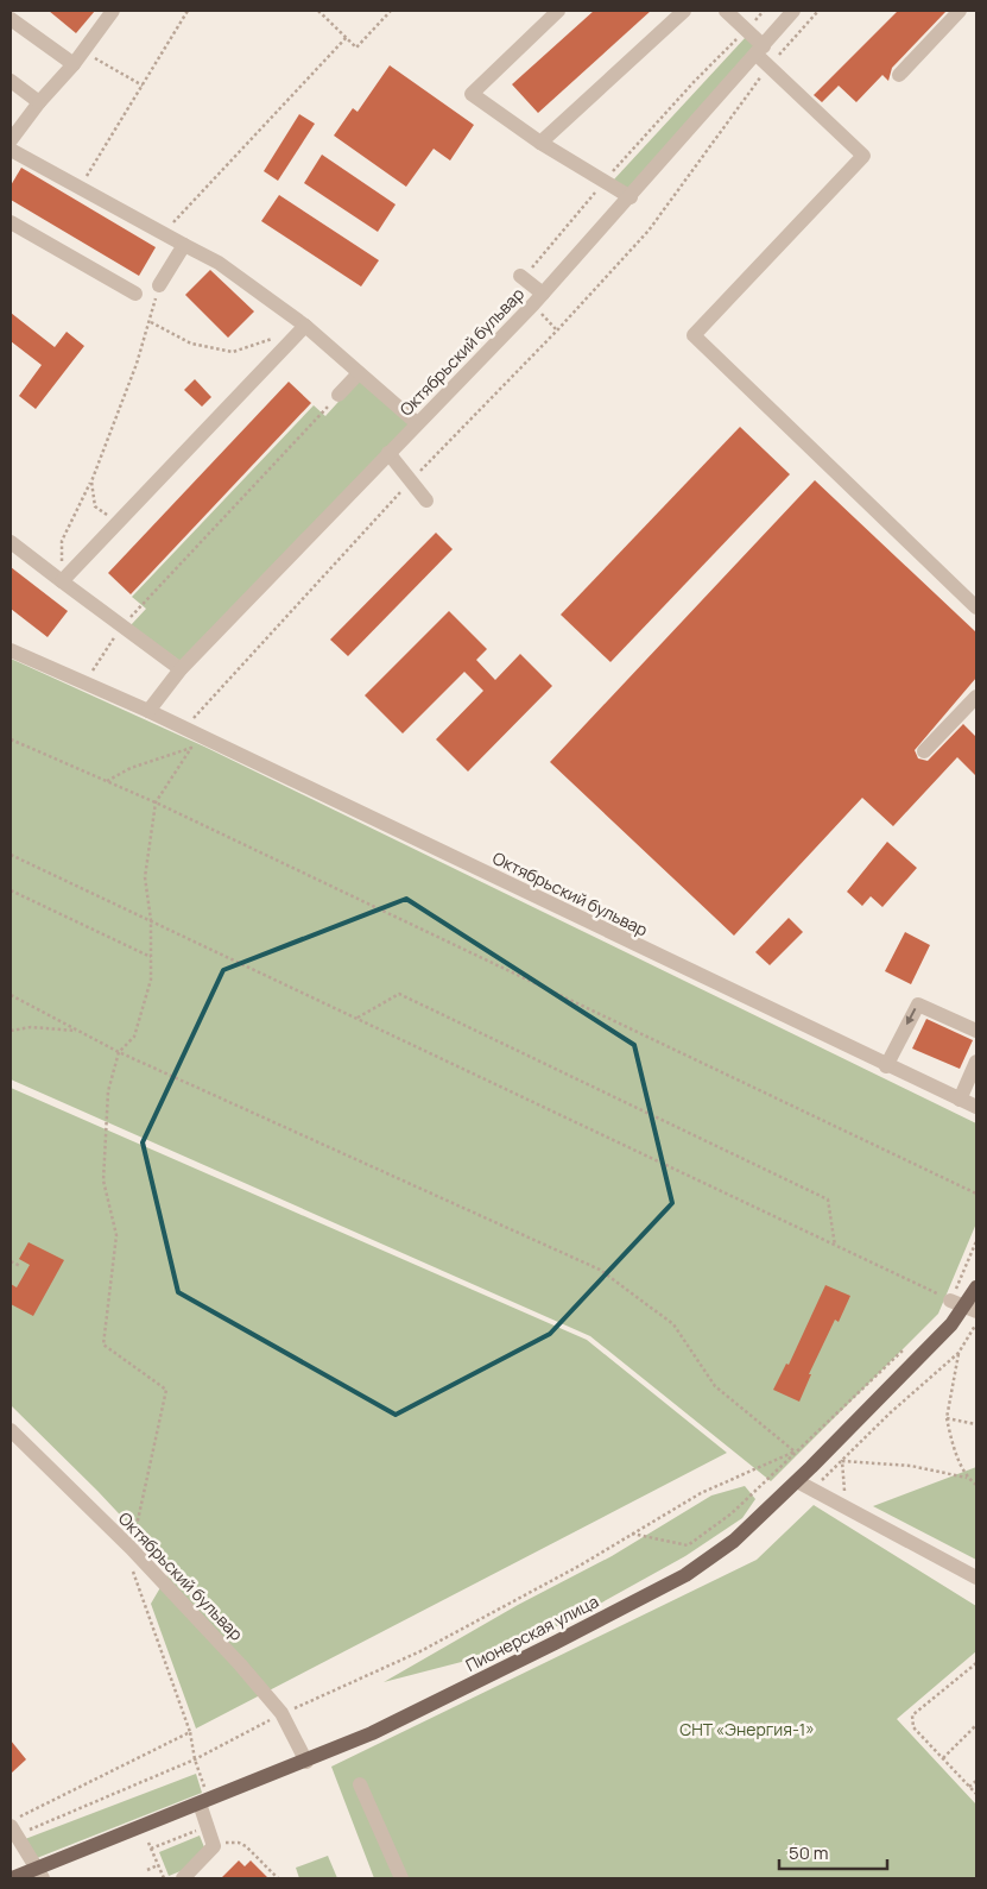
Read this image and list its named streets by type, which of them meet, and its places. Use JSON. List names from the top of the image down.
{
  "streets": {
    "main road": ["Пионерская улица"],
    "street": ["Октябрьский бульвар"]
  },
  "crossings": [
    ["Октябрьский бульвар", "Пионерская улица"]
  ],
  "parks": ["СНТ «Энергия-1»"],
  "scale_bar": "50 m"
}
